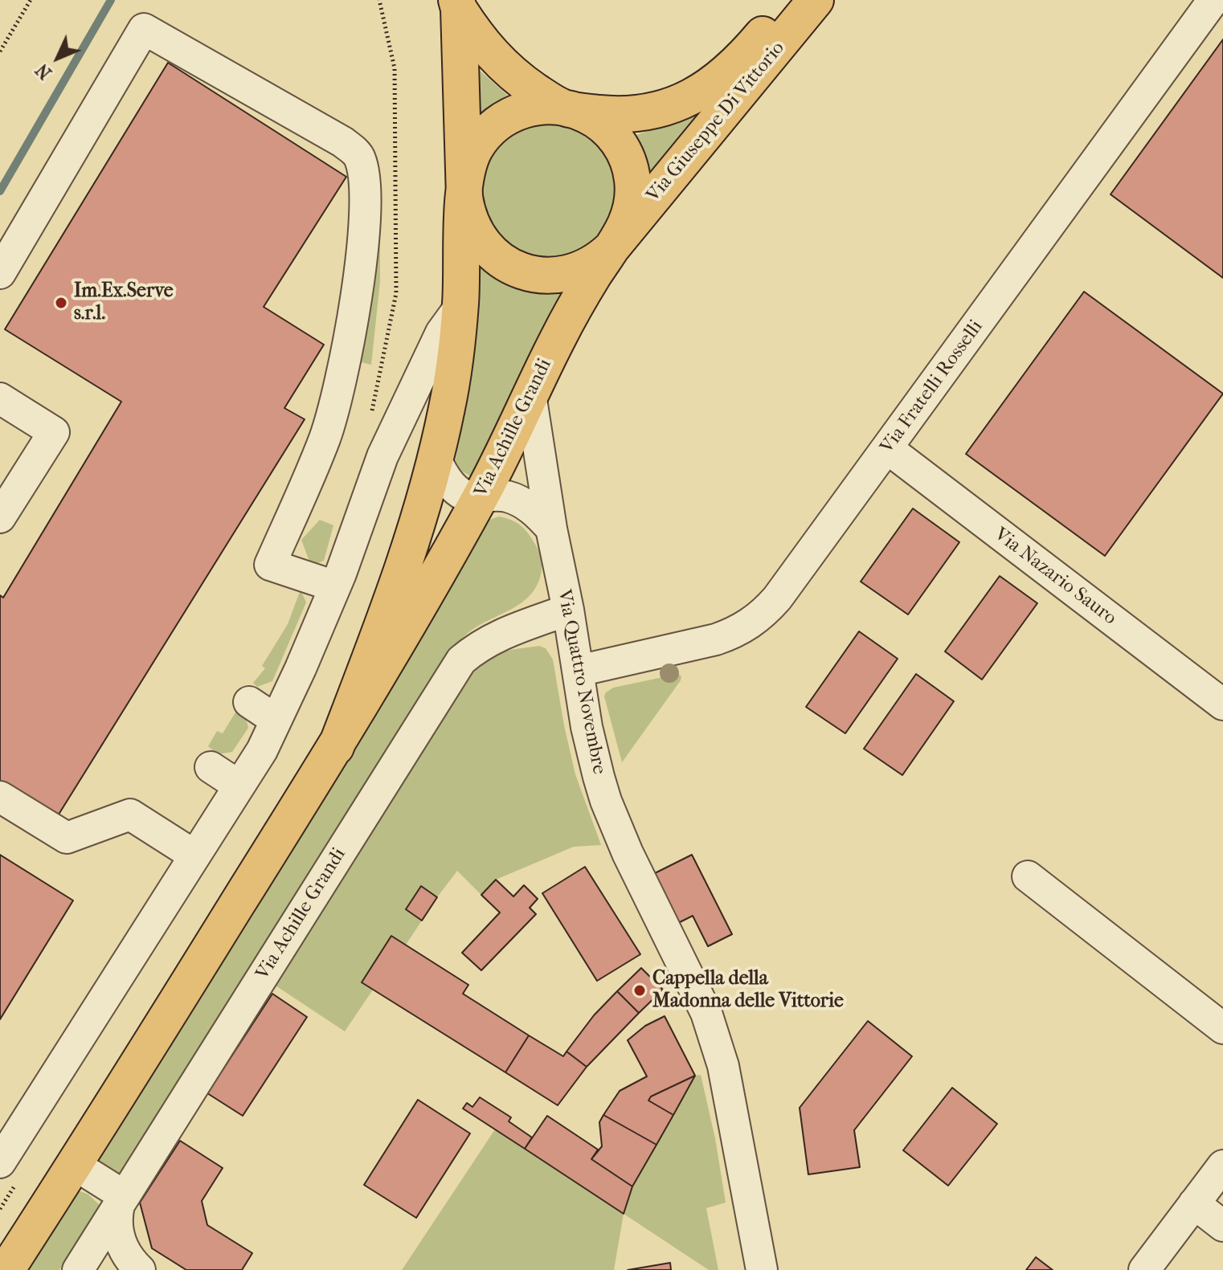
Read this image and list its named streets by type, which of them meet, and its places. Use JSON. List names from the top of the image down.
{
  "streets": {
    "main road": ["Via Giuseppe Di Vittorio", "Via Achille Grandi"],
    "street": ["Via Fratelli Rosselli", "Via Nazario Sauro", "Via Quattro Novembre"]
  },
  "crossings": [
    ["Via Giuseppe Di Vittorio", "Via Achille Grandi"],
    ["Via Fratelli Rosselli", "Via Nazario Sauro"],
    ["Via Fratelli Rosselli", "Via Quattro Novembre"],
    ["Via Achille Grandi", "Via Quattro Novembre"]
  ],
  "places": ["Im.Ex.Serve s.r.l.", "Cappella della Madonna delle Vittorie"],
  "north": "bottom left"
}
